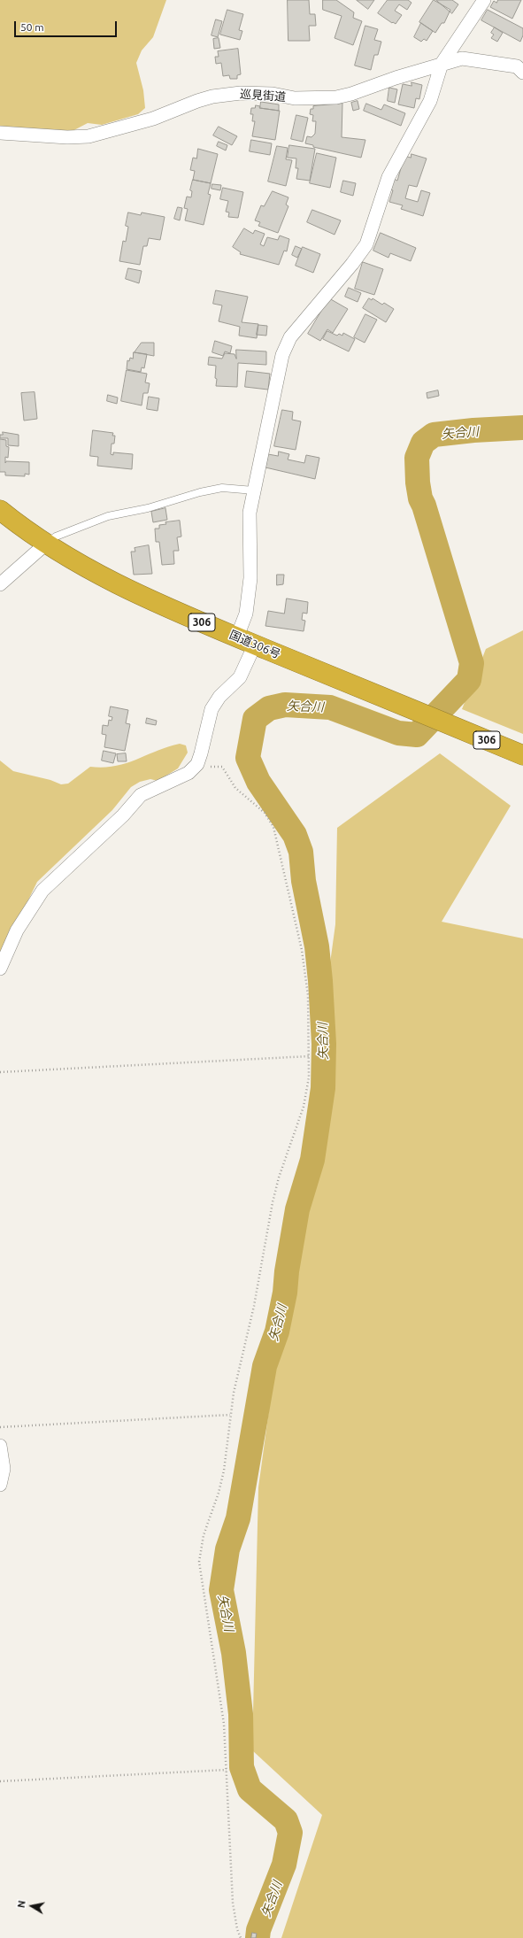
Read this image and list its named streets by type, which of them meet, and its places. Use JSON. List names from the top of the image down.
{
  "streets": {
    "highway": ["306", "国道306号"],
    "street": ["巡見街道"]
  },
  "water": ["矢合川"],
  "scale_bar": "50 m",
  "north": "left"
}
